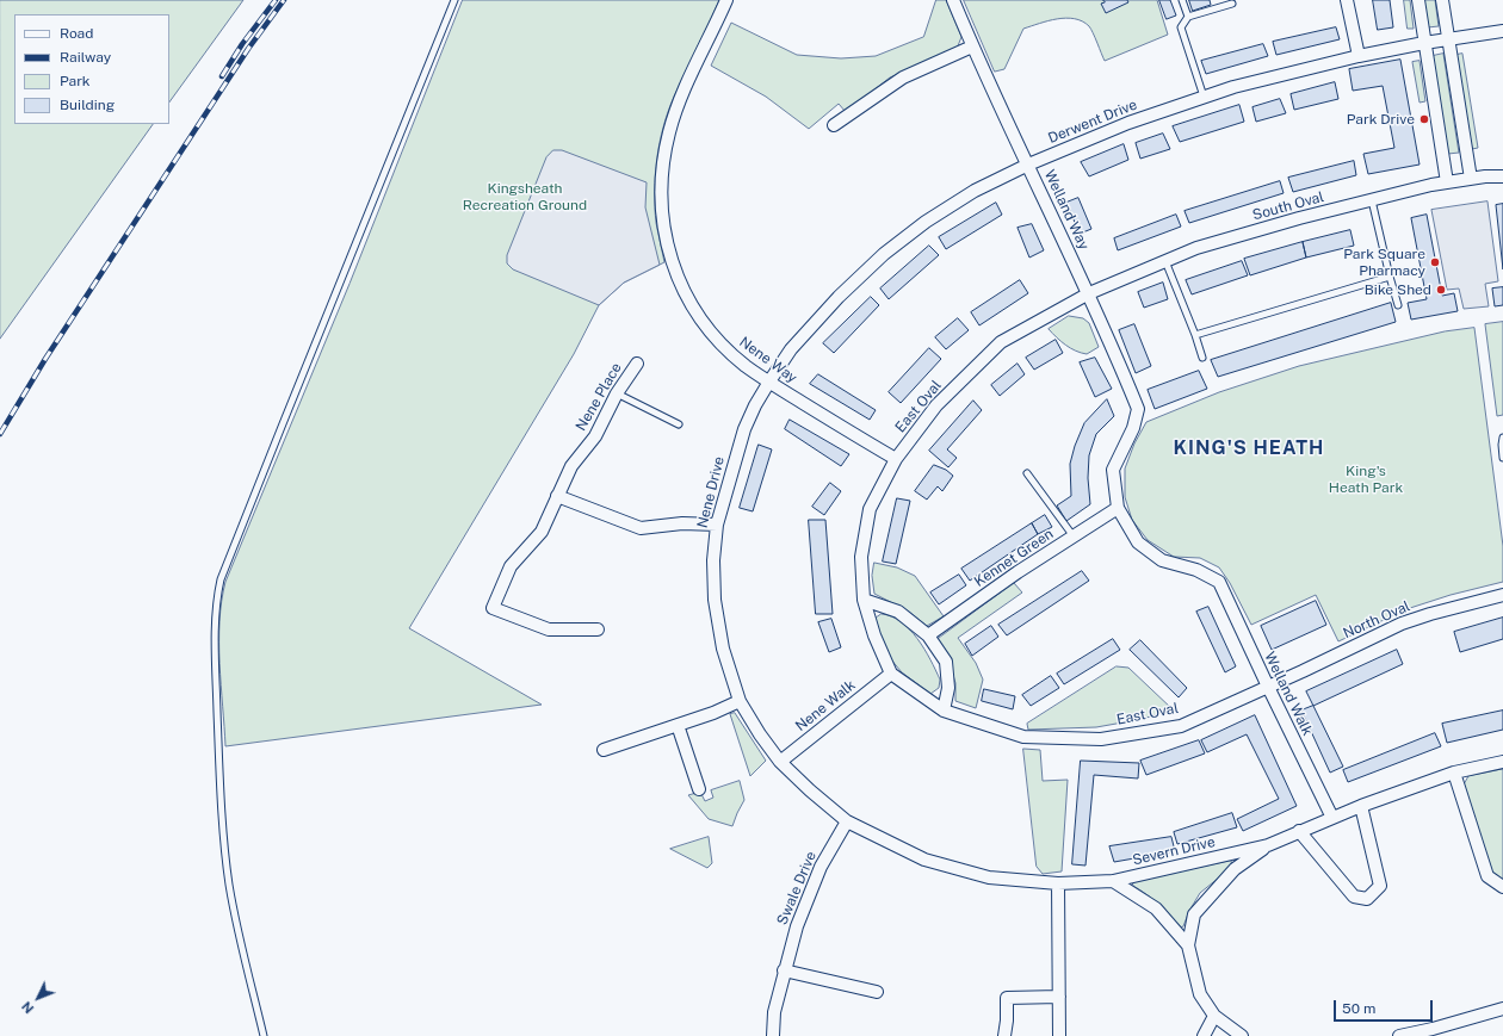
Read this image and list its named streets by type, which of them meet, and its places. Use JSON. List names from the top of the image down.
{
  "streets": {
    "street": [
      "Derwent Drive",
      "South Oval",
      "Welland Way",
      "Nene Way",
      "Nene Place",
      "East Oval",
      "Nene Drive",
      "Kennet Green",
      "North Oval",
      "Welland Walk",
      "Nene Walk",
      "Severn Drive",
      "Swale Drive"
    ]
  },
  "crossings": [
    ["Derwent Drive", "Welland Way"],
    ["Derwent Drive", "Nene Way"],
    ["Derwent Drive", "Nene Drive"],
    ["South Oval", "Welland Way"],
    ["South Oval", "East Oval"],
    ["Welland Way", "East Oval"],
    ["Welland Way", "Kennet Green"],
    ["Welland Way", "Welland Walk"],
    ["Nene Way", "East Oval"],
    ["Nene Way", "Nene Drive"],
    ["East Oval", "North Oval"],
    ["East Oval", "Welland Walk"],
    ["East Oval", "Nene Walk"],
    ["Nene Drive", "Nene Walk"],
    ["Nene Drive", "Severn Drive"],
    ["Nene Drive", "Swale Drive"],
    ["Kennet Green", "Welland Walk"],
    ["North Oval", "Welland Walk"],
    ["Welland Walk", "Severn Drive"],
    ["Severn Drive", "Swale Drive"]
  ],
  "districts": ["KING'S HEATH"],
  "parks": ["Kingsheath Recreation Ground", "King's Heath Park"],
  "places": ["Park Drive", "Park Square Pharmacy", "Bike Shed"],
  "legend": [
    "Road",
    "Railway",
    "Park",
    "Building"
  ],
  "scale_bar": "50 m",
  "north": "bottom left"
}
